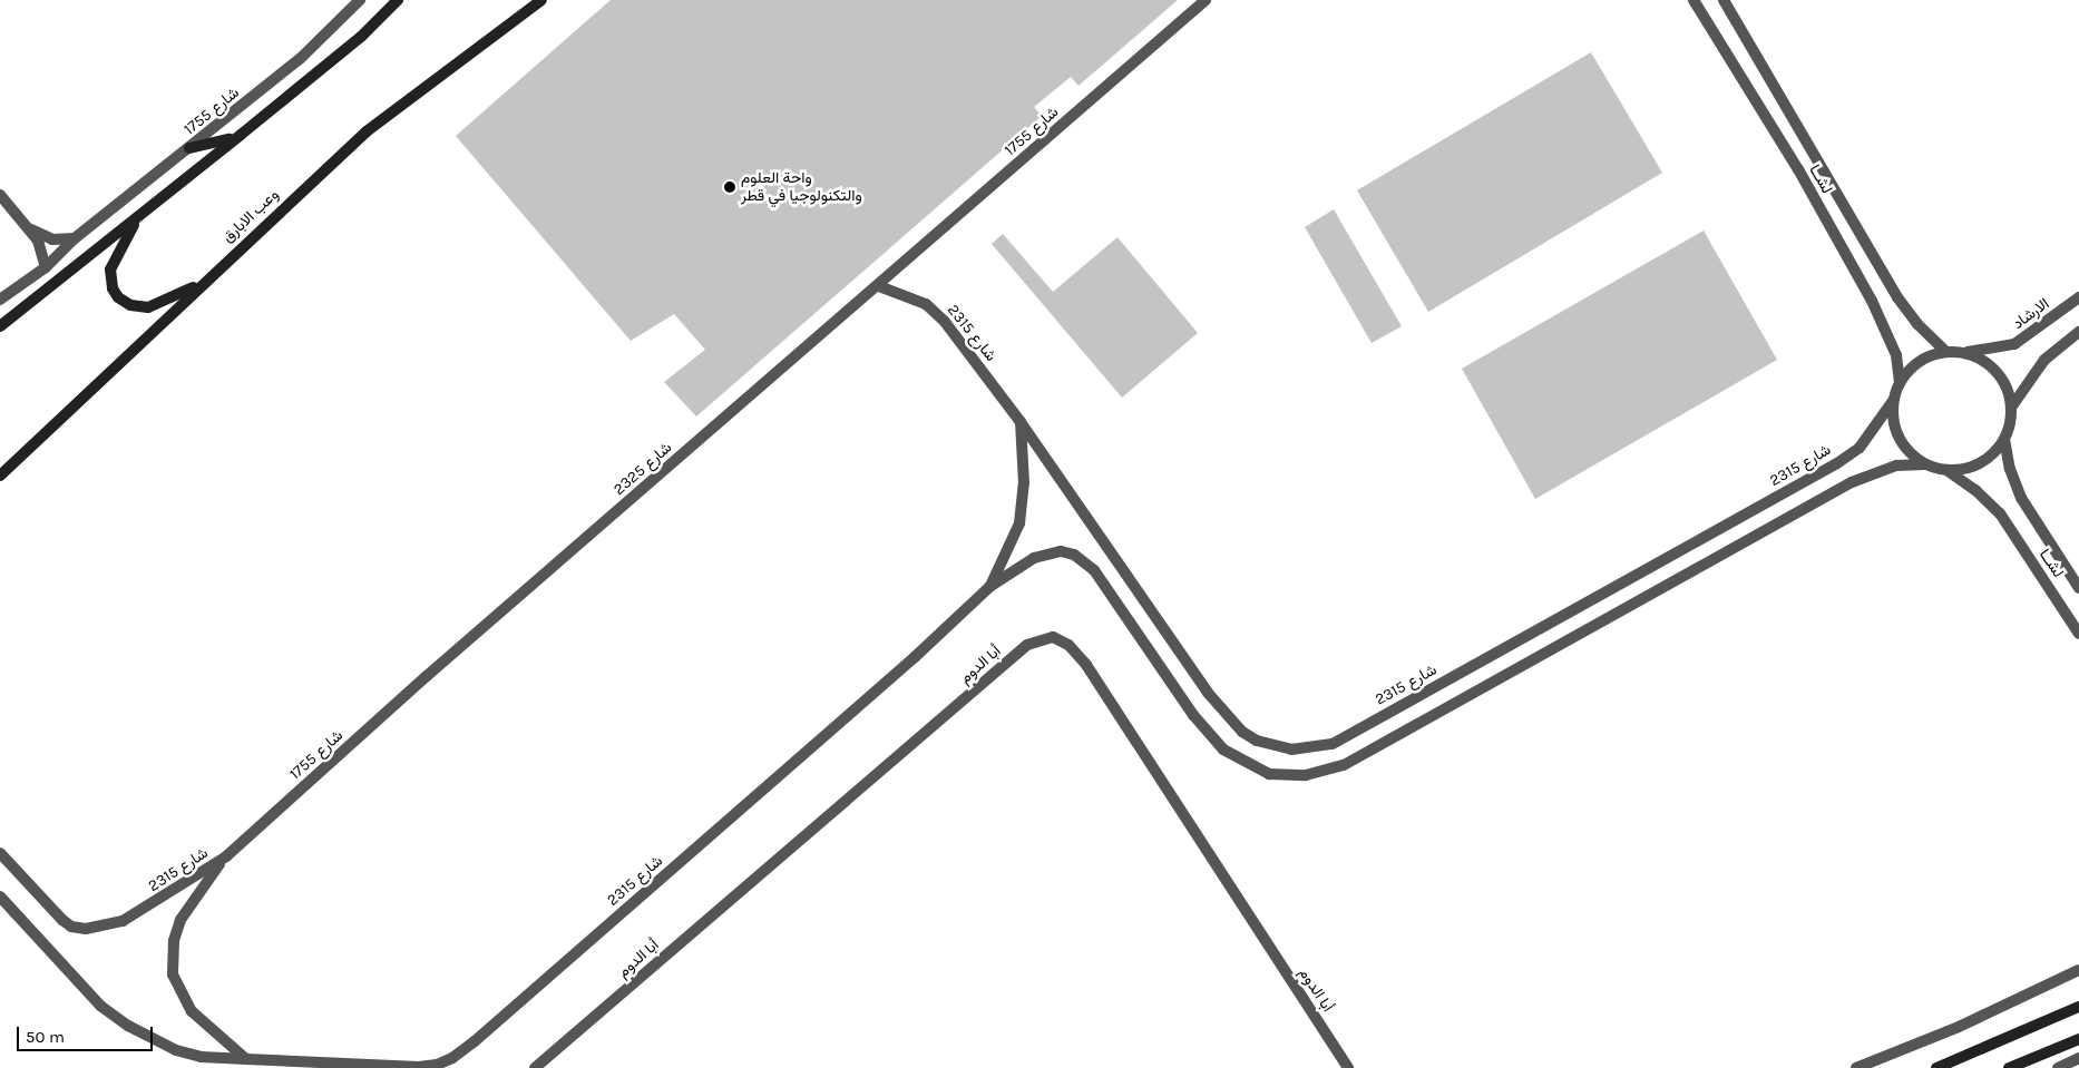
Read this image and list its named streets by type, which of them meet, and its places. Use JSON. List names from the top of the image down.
{
  "streets": {
    "street": [
      "شارع 1755",
      "لشــا",
      "وعب الابارق",
      "الارشاد",
      "شارع 2315",
      "شارع 2325",
      "أبا الدوم"
    ]
  },
  "crossings": [
    ["شارع 1755", "شارع 2315"],
    ["شارع 1755", "شارع 2325"],
    ["لشــا", "الارشاد"],
    ["لشــا", "شارع 2315"],
    ["الارشاد", "شارع 2315"],
    ["شارع 2315", "شارع 2325"]
  ],
  "places": ["واحة العلوم والتكنولوجيا في قطر"],
  "scale_bar": "50 m"
}
